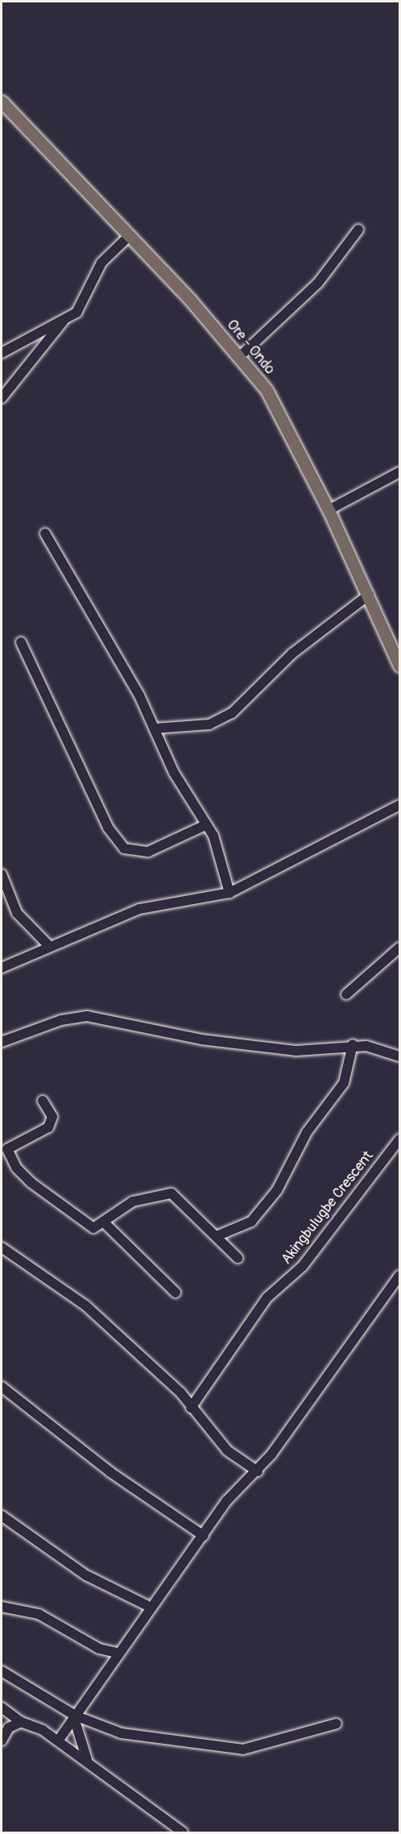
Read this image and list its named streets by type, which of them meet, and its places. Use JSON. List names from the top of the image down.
{
  "streets": {
    "main road": ["Ore - Ondo"],
    "street": ["Akingbulugbe Crescent"]
  }
}
